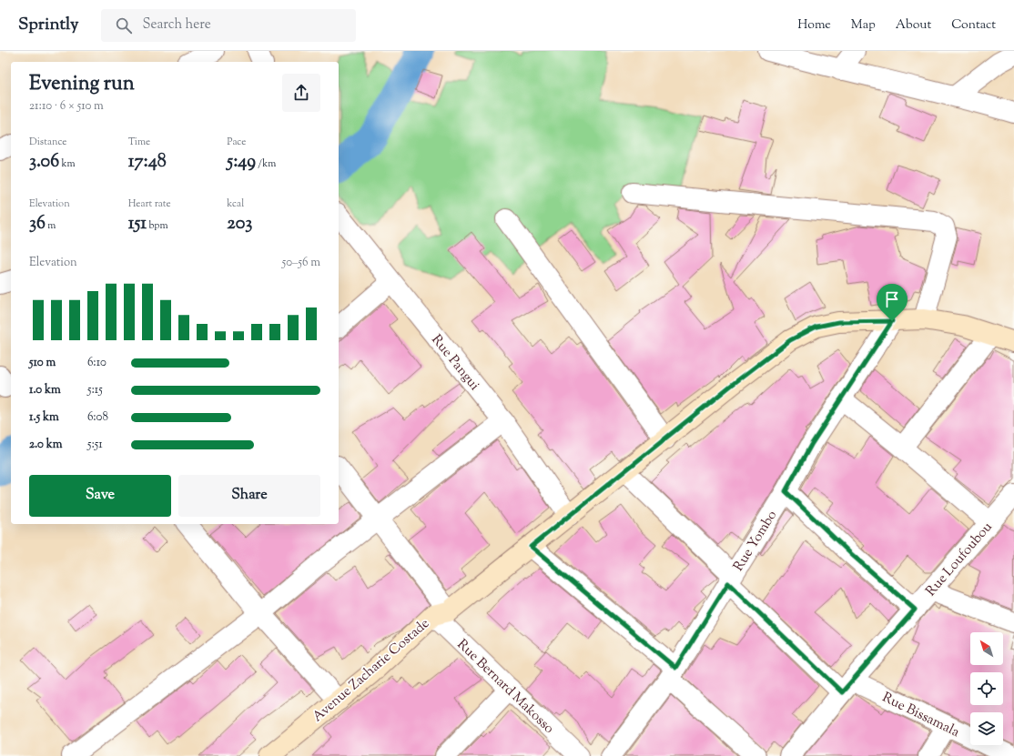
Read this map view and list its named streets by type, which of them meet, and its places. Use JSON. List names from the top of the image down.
{
  "streets": {
    "street": [
      "Rue Pangui",
      "Rue Yombo",
      "Rue Loufoubou",
      "Avenue Zacharie Costade",
      "Rue Bernard Makosso",
      "Rue Bissamala"
    ]
  },
  "crossings": [
    ["Rue Pangui", "Avenue Zacharie Costade"],
    ["Rue Yombo", "Avenue Zacharie Costade"],
    ["Rue Yombo", "Rue Bissamala"],
    ["Rue Loufoubou", "Rue Bissamala"],
    ["Avenue Zacharie Costade", "Rue Bernard Makosso"],
    ["Avenue Zacharie Costade", "Rue Bissamala"]
  ],
  "north": "top left",
  "page": {
    "header": "Sprintly",
    "search": "Search here",
    "nav": [
      "Home",
      "Map",
      "About",
      "Contact"
    ],
    "heading": ["Evening run", "21:10 · 6 × 510 m"],
    "stats": [
      ["Distance", "3.06 km"],
      ["Time", "17:48"],
      ["Pace", "5:49 /km"],
      ["Elevation", "36 m"],
      ["Heart rate", "151 bpm"],
      ["kcal", "203"]
    ],
    "chart": ["Elevation", "50–56 m"],
    "list": [
      {
        "name": "510 m",
        "note": "6:10"
      },
      {
        "name": "1.0 km",
        "note": "5:15"
      },
      {
        "name": "1.5 km",
        "note": "6:08"
      },
      {
        "name": "2.0 km",
        "note": "5:51"
      }
    ],
    "buttons": ["Save", "Share"]
  }
}
